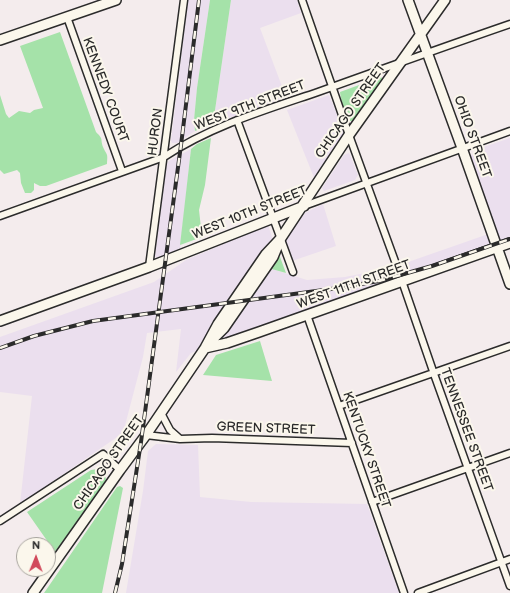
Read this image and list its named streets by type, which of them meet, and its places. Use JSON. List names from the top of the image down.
{
  "streets": {
    "street": [
      "KENNEDY COURT",
      "WEST 9TH STREET",
      "CHICAGO STREET",
      "HURON",
      "OHIO STREET",
      "WEST 10TH STREET",
      "WEST 11TH STREET",
      "GREEN STREET",
      "TENNESSEE STREET",
      "KENTUCKY STREET"
    ]
  },
  "crossings": [
    ["KENNEDY COURT", "WEST 9TH STREET"],
    ["WEST 9TH STREET", "CHICAGO STREET"],
    ["WEST 9TH STREET", "HURON"],
    ["WEST 9TH STREET", "OHIO STREET"],
    ["CHICAGO STREET", "OHIO STREET"],
    ["CHICAGO STREET", "WEST 10TH STREET"],
    ["CHICAGO STREET", "WEST 11TH STREET"],
    ["CHICAGO STREET", "GREEN STREET"],
    ["HURON", "WEST 10TH STREET"],
    ["OHIO STREET", "WEST 10TH STREET"],
    ["OHIO STREET", "WEST 11TH STREET"],
    ["WEST 11TH STREET", "TENNESSEE STREET"],
    ["WEST 11TH STREET", "KENTUCKY STREET"],
    ["GREEN STREET", "KENTUCKY STREET"]
  ],
  "north": "top"
}
